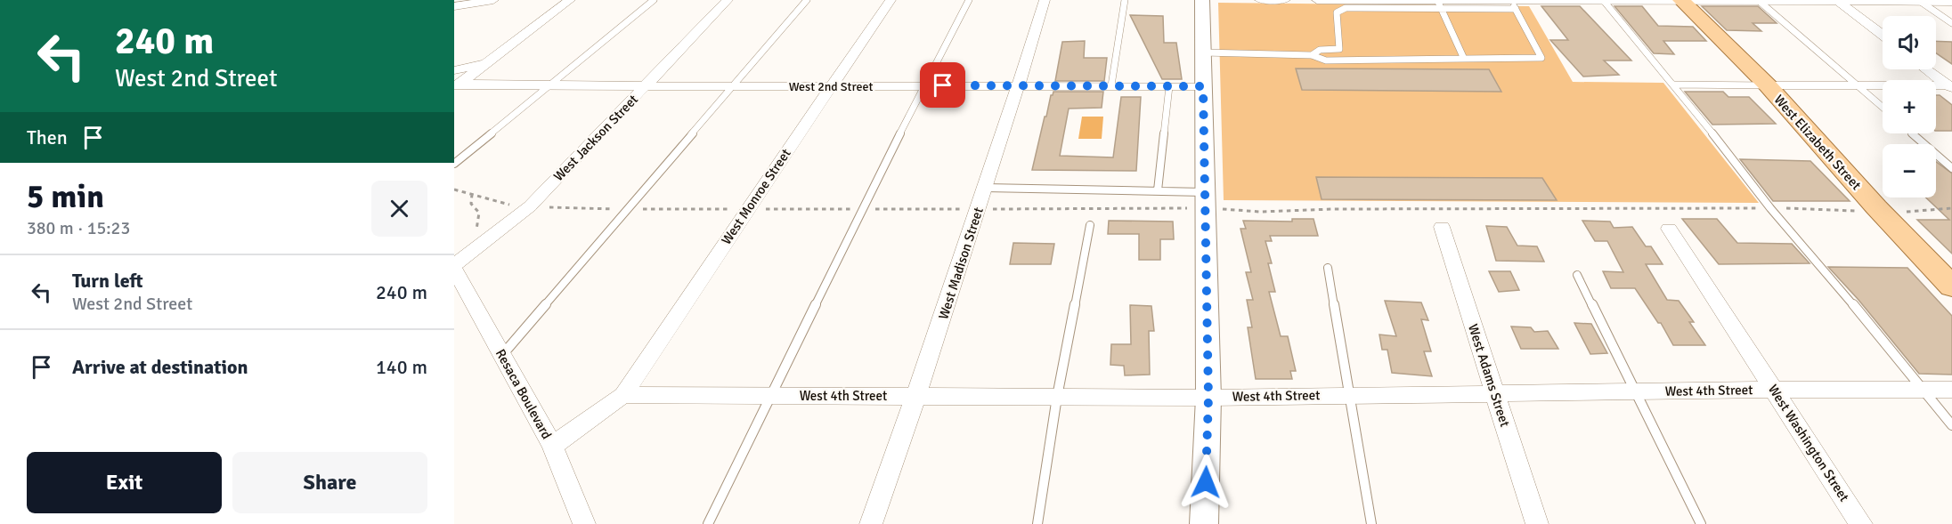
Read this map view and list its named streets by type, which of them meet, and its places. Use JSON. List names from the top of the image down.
{
  "streets": {
    "main road": ["West Elizabeth Street"],
    "street": [
      "West 2nd Street",
      "West Jackson Street",
      "West Monroe Street",
      "West Madison Street",
      "West Adams Street",
      "West 4th Street",
      "Resaca Boulevard",
      "West Washington Street"
    ]
  },
  "crossings": [
    ["West 2nd Street", "West Jackson Street"],
    ["West 2nd Street", "West Monroe Street"],
    ["West 2nd Street", "West Madison Street"],
    ["West Jackson Street", "Resaca Boulevard"],
    ["West Monroe Street", "West 4th Street"],
    ["West Madison Street", "West 4th Street"],
    ["West Adams Street", "West 4th Street"],
    ["West 4th Street", "West Washington Street"]
  ],
  "page": {
    "turn": ["240 m", "West 2nd Street"],
    "map_buttons": ["+", "−"],
    "then": "Then",
    "heading": ["5 min", "380 m · 15:23"],
    "list": [
      {
        "name": "Turn left",
        "note": "West 2nd Street",
        "value": "240 m"
      },
      {
        "name": "Arrive at destination",
        "value": "140 m"
      }
    ],
    "buttons": ["Exit", "Share"]
  }
}
